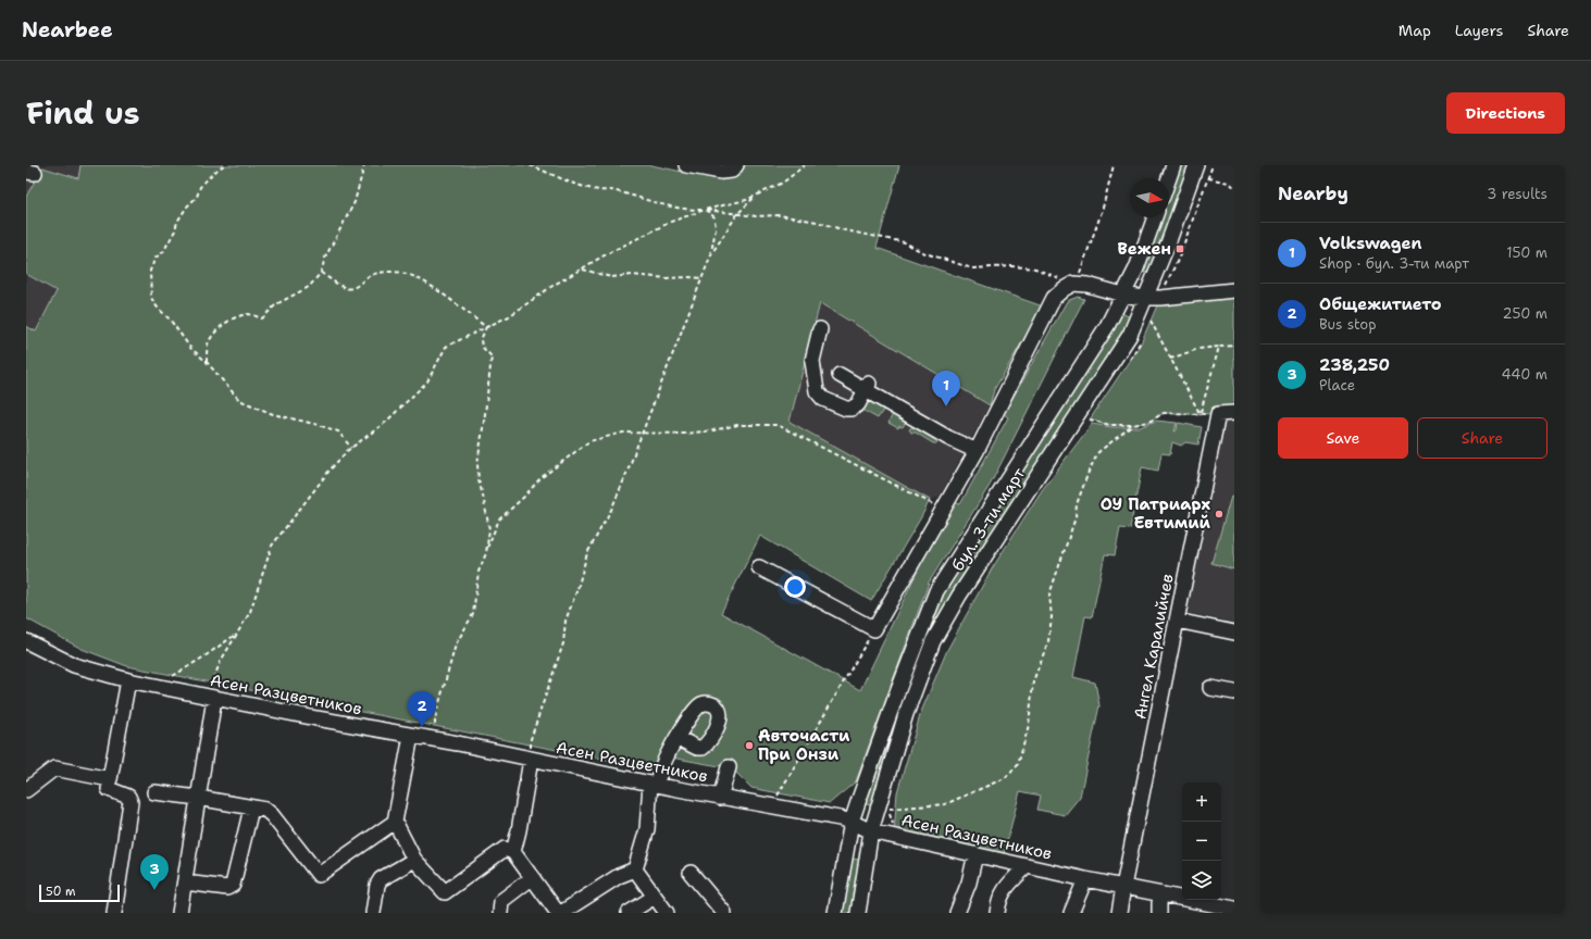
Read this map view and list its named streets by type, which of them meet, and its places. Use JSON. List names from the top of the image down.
{
  "streets": {
    "street": ["бул. 3-ти март", "Ангел Каралийчев", "Асен Разцветников"]
  },
  "crossings": [
    ["бул. 3-ти март", "Асен Разцветников"],
    ["Ангел Каралийчев", "Асен Разцветников"]
  ],
  "places": {
    "transit": ["Вежен"],
    "other": ["ОУ Патриарх Евтимий", "Авточасти При Онзи"]
  },
  "scale_bar": "50 m",
  "north": "right",
  "page": {
    "header": "Nearbee",
    "nav": ["Map", "Layers", "Share"],
    "title": "Find us",
    "buttons": [
      "Directions",
      ["Save", "Share"]
    ],
    "heading": ["Nearby", "3 results"],
    "list": [
      {
        "mark": "1",
        "name": "Volkswagen",
        "note": "Shop · бул. 3-ти март",
        "value": "150 m"
      },
      {
        "mark": "2",
        "name": "Общежитието",
        "note": "Bus stop",
        "value": "250 m"
      },
      {
        "mark": "3",
        "name": "238,250",
        "note": "Place",
        "value": "440 m"
      }
    ],
    "pins": ["1", "2", "3"],
    "map_buttons": ["+", "−"],
    "scale": "50 m"
  }
}
